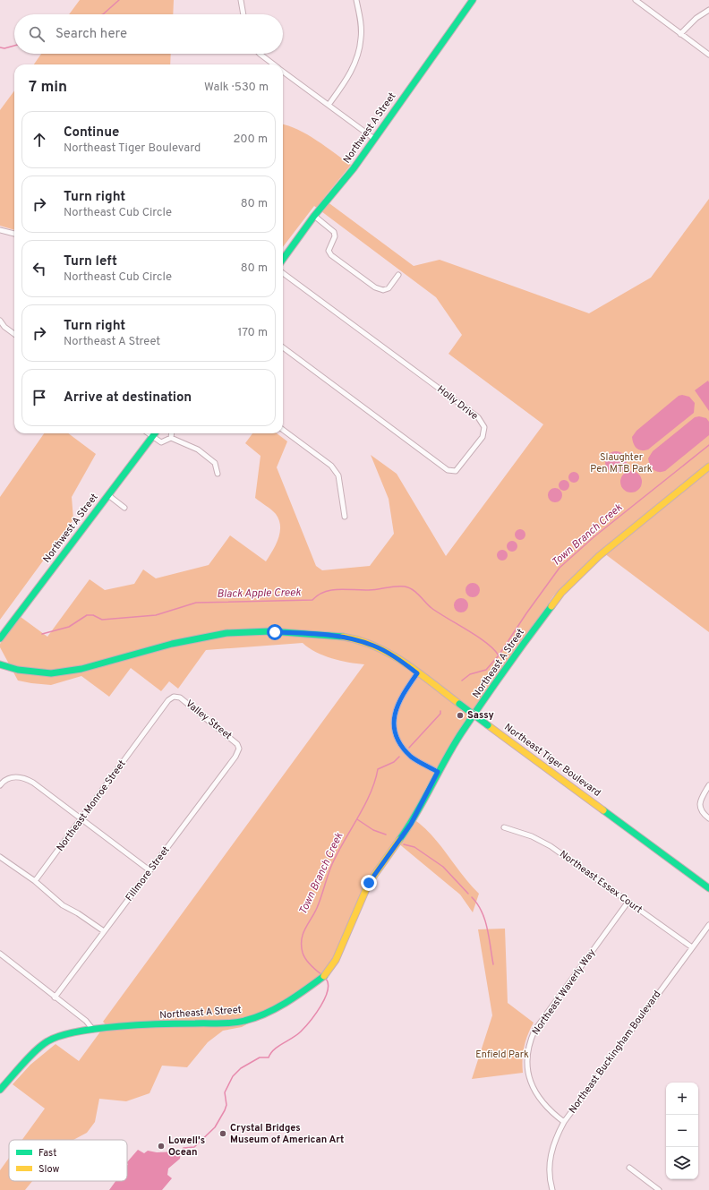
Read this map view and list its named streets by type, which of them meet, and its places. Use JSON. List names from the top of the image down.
{
  "streets": {
    "street": [
      "Northwest A Street",
      "Holly Drive",
      "Northeast A Street",
      "Valley Street",
      "Northeast Tiger Boulevard",
      "Northeast Monroe Street",
      "Fillmore Street",
      "Northeast Essex Court",
      "Northeast Waverly Way",
      "Northeast Buckingham Boulevard"
    ]
  },
  "crossings": [
    ["Valley Street", "Northeast Monroe Street"],
    ["Valley Street", "Fillmore Street"],
    ["Northeast Essex Court", "Northeast Waverly Way"],
    ["Northeast Essex Court", "Northeast Buckingham Boulevard"],
    ["Northeast Waverly Way", "Northeast Buckingham Boulevard"]
  ],
  "water": ["Town Branch Creek", "Black Apple Creek"],
  "parks": ["Slaughter Pen MTB Park", "Enfield Park"],
  "places": ["Sassy", "Crystal Bridges Museum of American Art", "Lowell's Ocean"],
  "legend": ["Fast", "Slow"],
  "page": {
    "search": "Search here",
    "heading": ["7 min", "Walk · 530 m"],
    "list": [
      ["Continue", "Northeast Tiger Boulevard", "200 m"],
      ["Turn right", "Northeast Cub Circle", "80 m"],
      ["Turn left", "Northeast Cub Circle", "80 m"],
      ["Turn right", "Northeast A Street", "170 m"],
      "Arrive at destination"
    ],
    "map_buttons": ["+", "−"]
  }
}
